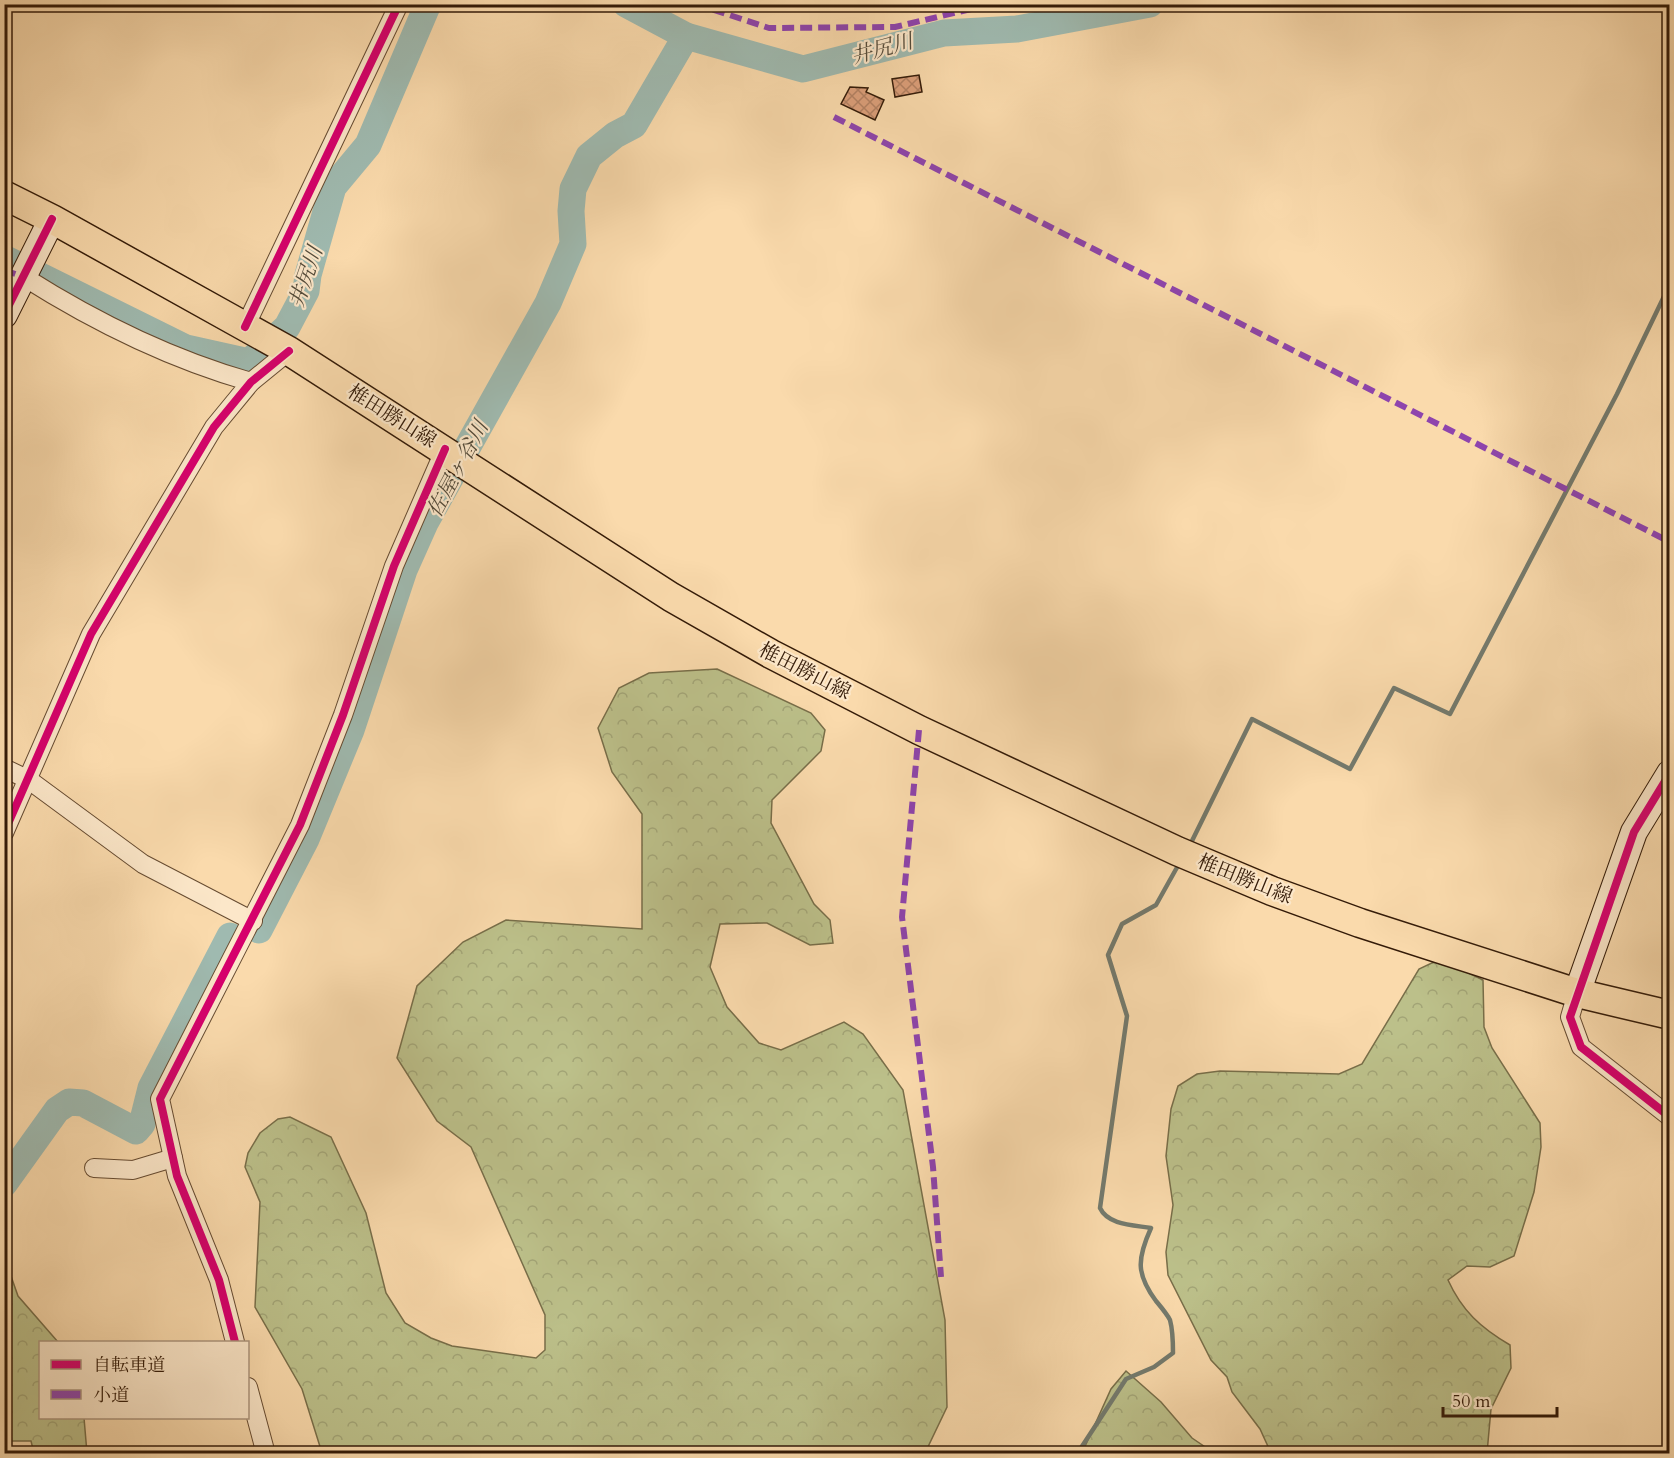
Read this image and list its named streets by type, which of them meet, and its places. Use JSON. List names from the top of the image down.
{
  "streets": {
    "main road": ["椎田勝山線"]
  },
  "water": ["井尻川", "佐屋ヶ谷川"],
  "legend": ["自転車道", "小道"],
  "scale_bar": "50 m"
}
